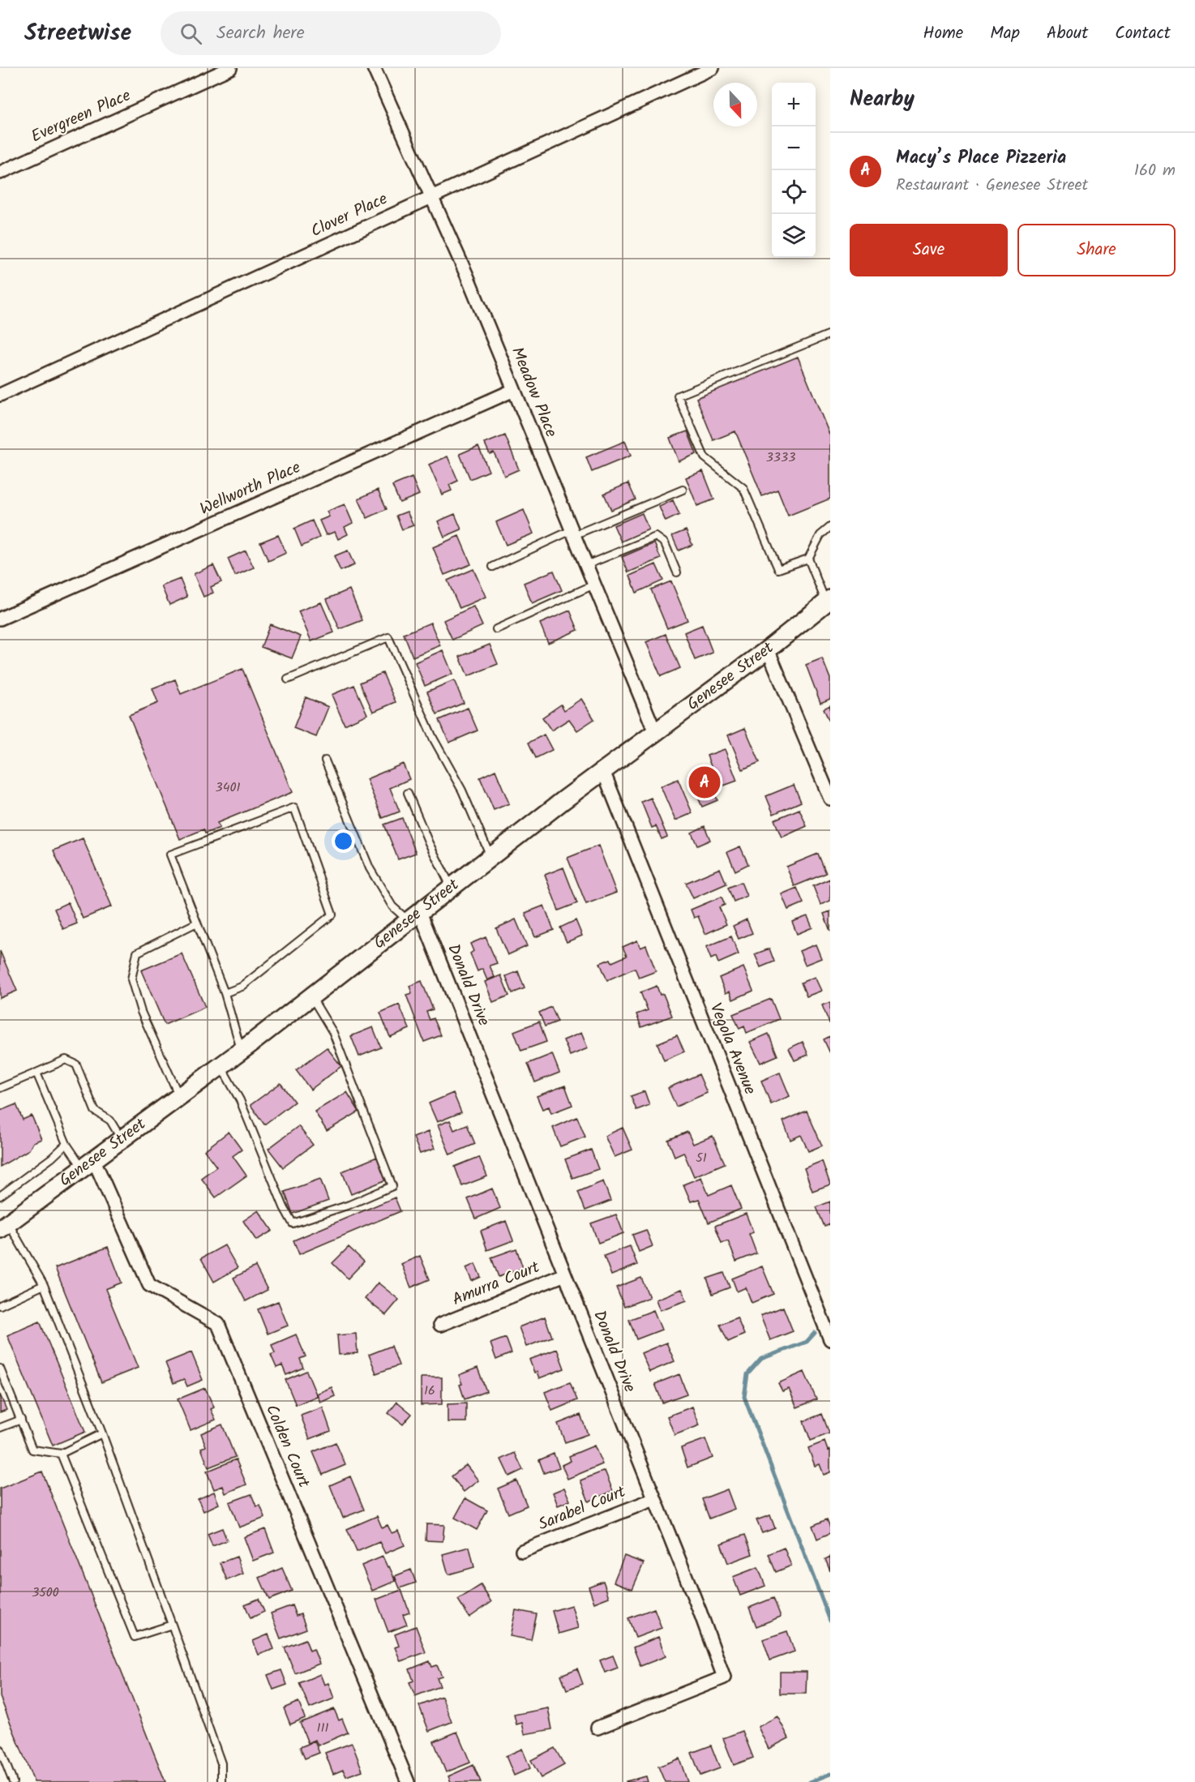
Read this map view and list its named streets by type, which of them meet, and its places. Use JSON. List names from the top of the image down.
{
  "streets": {
    "main road": ["Genesee Street"],
    "street": [
      "Evergreen Place",
      "Clover Place",
      "Meadow Place",
      "Wellworth Place",
      "Donald Drive",
      "Vegola Avenue",
      "Amurra Court",
      "Colden Court",
      "Sarabel Court"
    ]
  },
  "crossings": [
    ["Clover Place", "Meadow Place"],
    ["Meadow Place", "Wellworth Place"],
    ["Meadow Place", "Genesee Street"],
    ["Genesee Street", "Donald Drive"],
    ["Genesee Street", "Vegola Avenue"],
    ["Genesee Street", "Colden Court"],
    ["Donald Drive", "Amurra Court"],
    ["Donald Drive", "Sarabel Court"]
  ],
  "house_numbers": [
    "3333",
    "3401",
    "51",
    "16",
    "3500",
    "111"
  ],
  "north": "bottom",
  "page": {
    "header": "Streetwise",
    "search": "Search here",
    "nav": [
      "Home",
      "Map",
      "About",
      "Contact"
    ],
    "heading": "Nearby",
    "map_buttons": ["+", "−"],
    "list": [
      {
        "mark": "A",
        "name": "Macy’s Place Pizzeria",
        "note": "Restaurant · Genesee Street",
        "value": "160 m"
      }
    ],
    "buttons": ["Save", "Share"],
    "pins": "A"
  }
}
